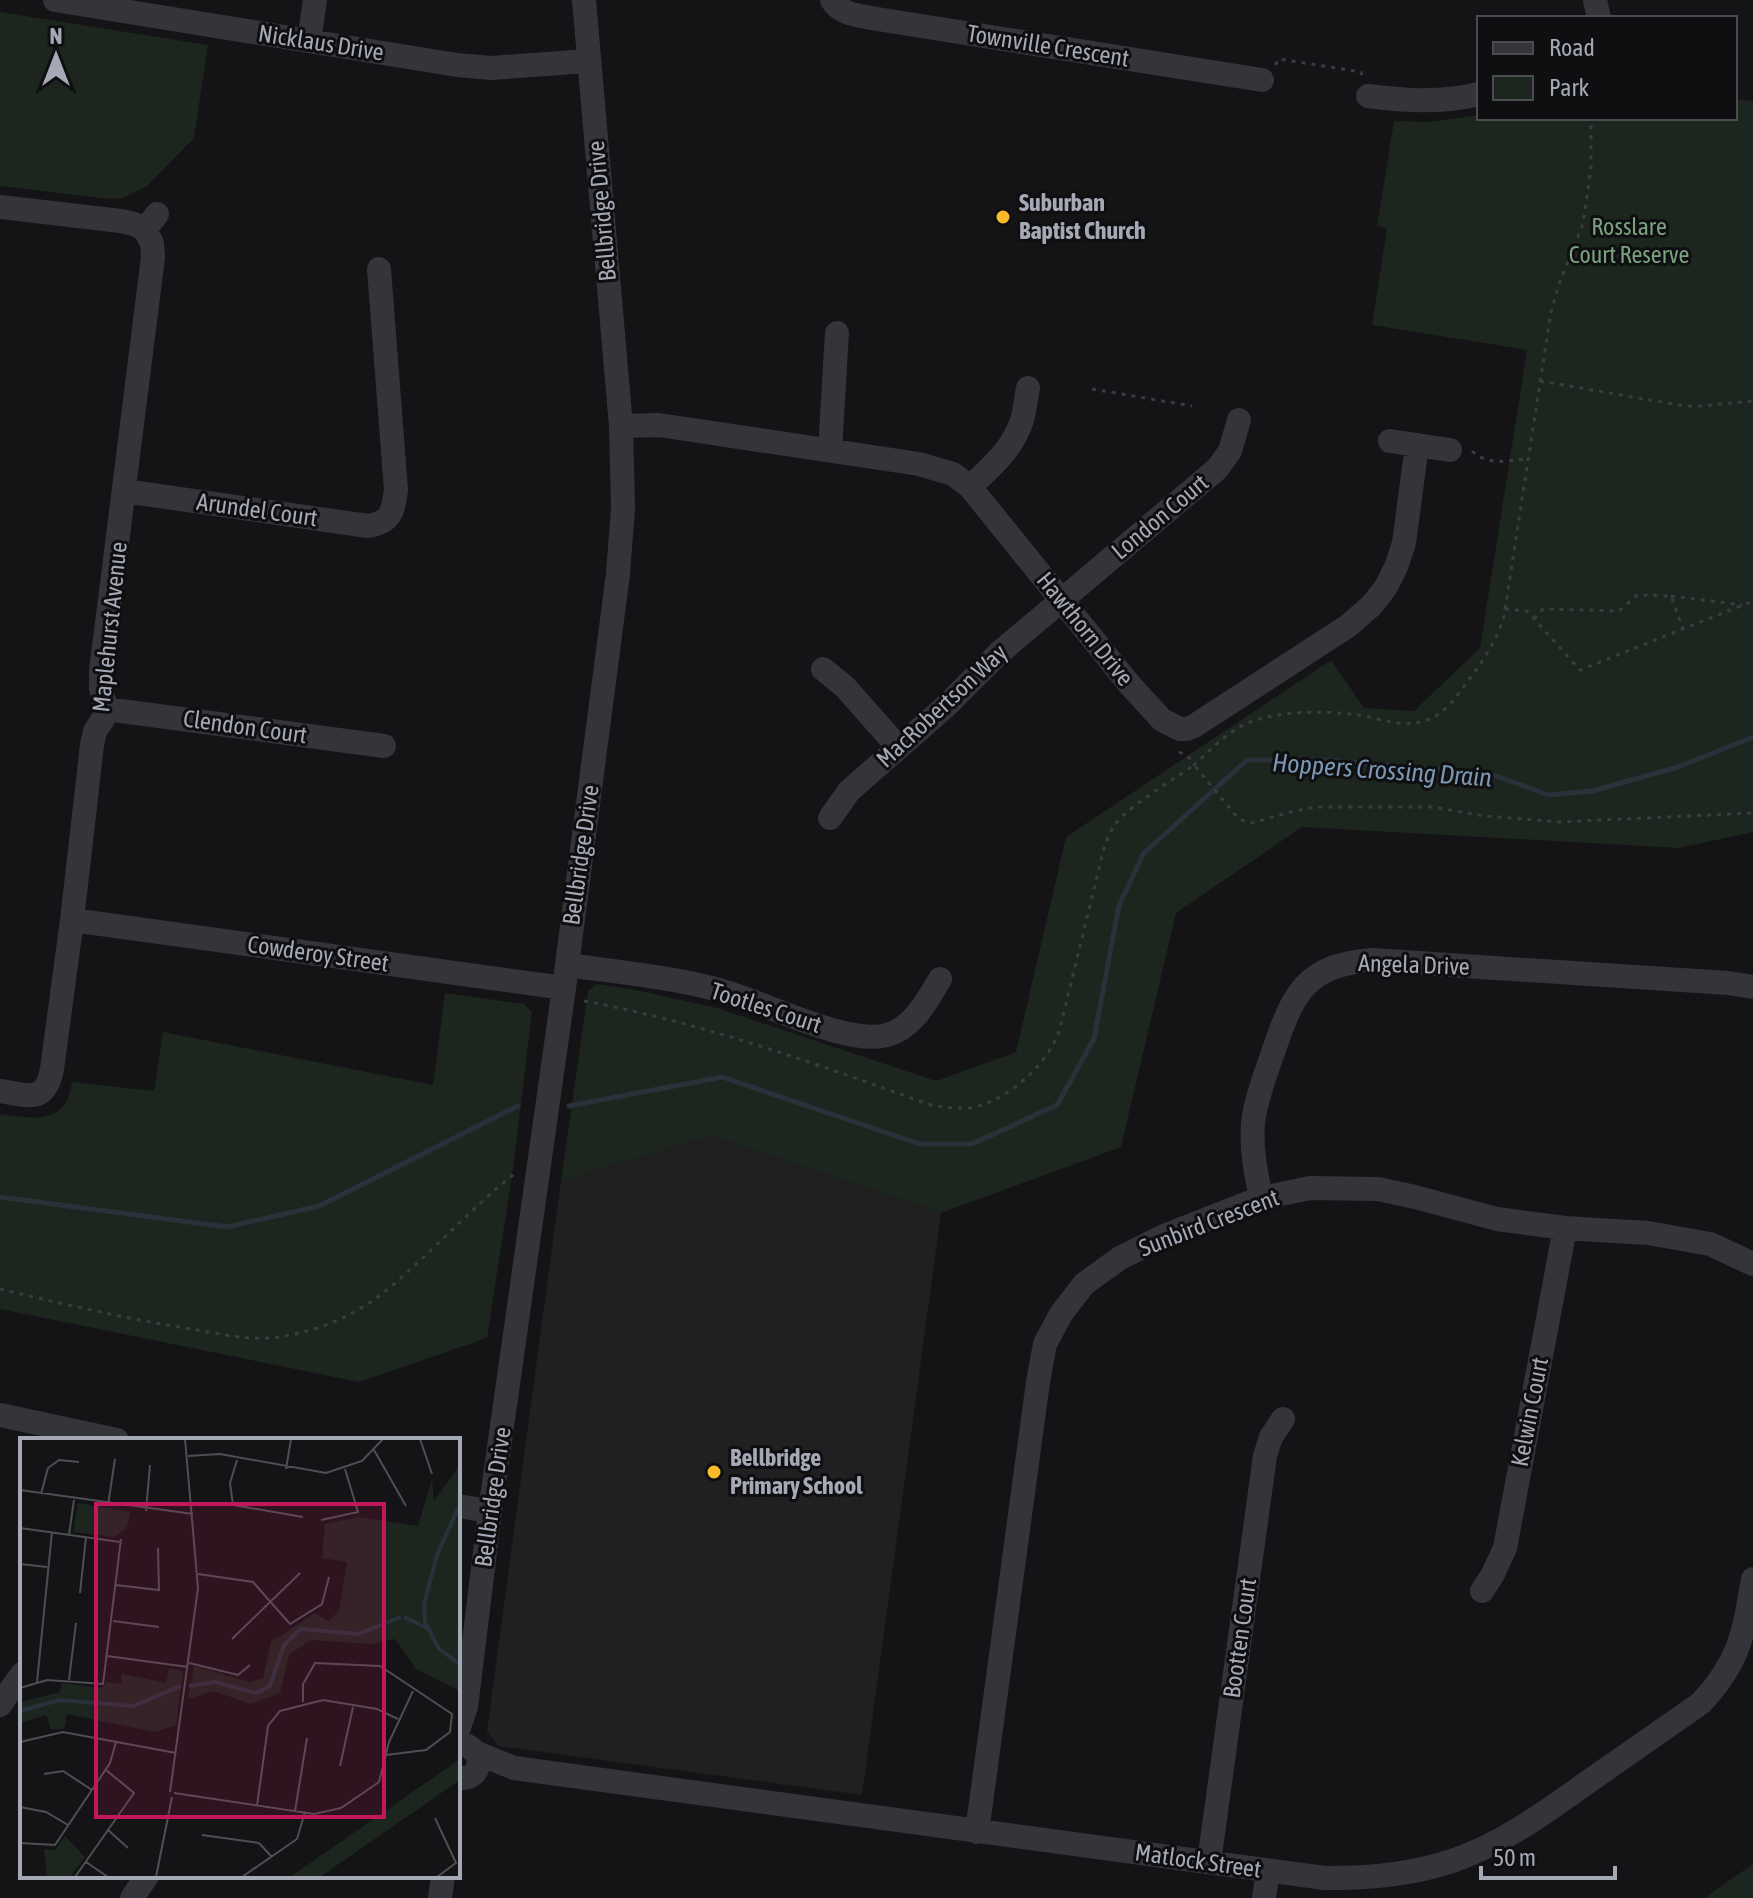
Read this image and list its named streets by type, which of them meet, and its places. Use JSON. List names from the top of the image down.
{
  "streets": {
    "street": [
      "Nicklaus Drive",
      "Townville Crescent",
      "Bellbridge Drive",
      "Arundel Court",
      "London Court",
      "Maplehurst Avenue",
      "Hawthorn Drive",
      "MacRobertson Way",
      "Clendon Court",
      "Cowderoy Street",
      "Angela Drive",
      "Tootles Court",
      "Sunbird Crescent",
      "Kelwin Court",
      "Bootten Court",
      "Matlock Street"
    ]
  },
  "crossings": [
    ["Nicklaus Drive", "Bellbridge Drive"],
    ["Bellbridge Drive", "Hawthorn Drive"],
    ["Bellbridge Drive", "Cowderoy Street"],
    ["Bellbridge Drive", "Tootles Court"],
    ["Bellbridge Drive", "Matlock Street"],
    ["Arundel Court", "Maplehurst Avenue"],
    ["London Court", "Hawthorn Drive"],
    ["London Court", "MacRobertson Way"],
    ["Maplehurst Avenue", "Clendon Court"],
    ["Maplehurst Avenue", "Cowderoy Street"],
    ["Hawthorn Drive", "MacRobertson Way"],
    ["Cowderoy Street", "Tootles Court"],
    ["Angela Drive", "Sunbird Crescent"],
    ["Sunbird Crescent", "Kelwin Court"],
    ["Sunbird Crescent", "Matlock Street"],
    ["Bootten Court", "Matlock Street"]
  ],
  "water": ["Hoppers Crossing Drain"],
  "parks": ["Rosslare Court Reserve"],
  "places": ["Suburban Baptist Church", "Bellbridge Primary School"],
  "legend": ["Road", "Park"],
  "scale_bar": "50 m",
  "north": "top"
}
